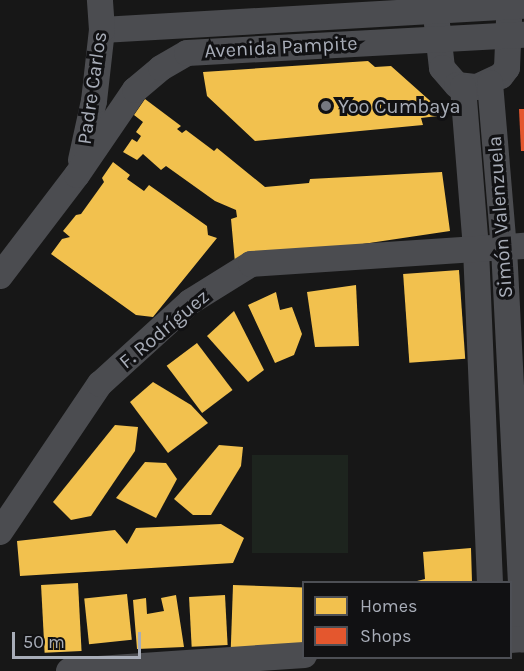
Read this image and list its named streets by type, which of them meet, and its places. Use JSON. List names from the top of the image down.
{
  "streets": {
    "street": [
      "Avenida Pampite",
      "Padre Carlos",
      "Simón Valenzuela",
      "F. Rodríguez"
    ]
  },
  "crossings": [
    ["Avenida Pampite", "Padre Carlos"],
    ["Simón Valenzuela", "F. Rodríguez"]
  ],
  "places": ["Yoo Cumbaya"],
  "legend": ["Homes", "Shops"],
  "scale_bar": "50 m"
}
